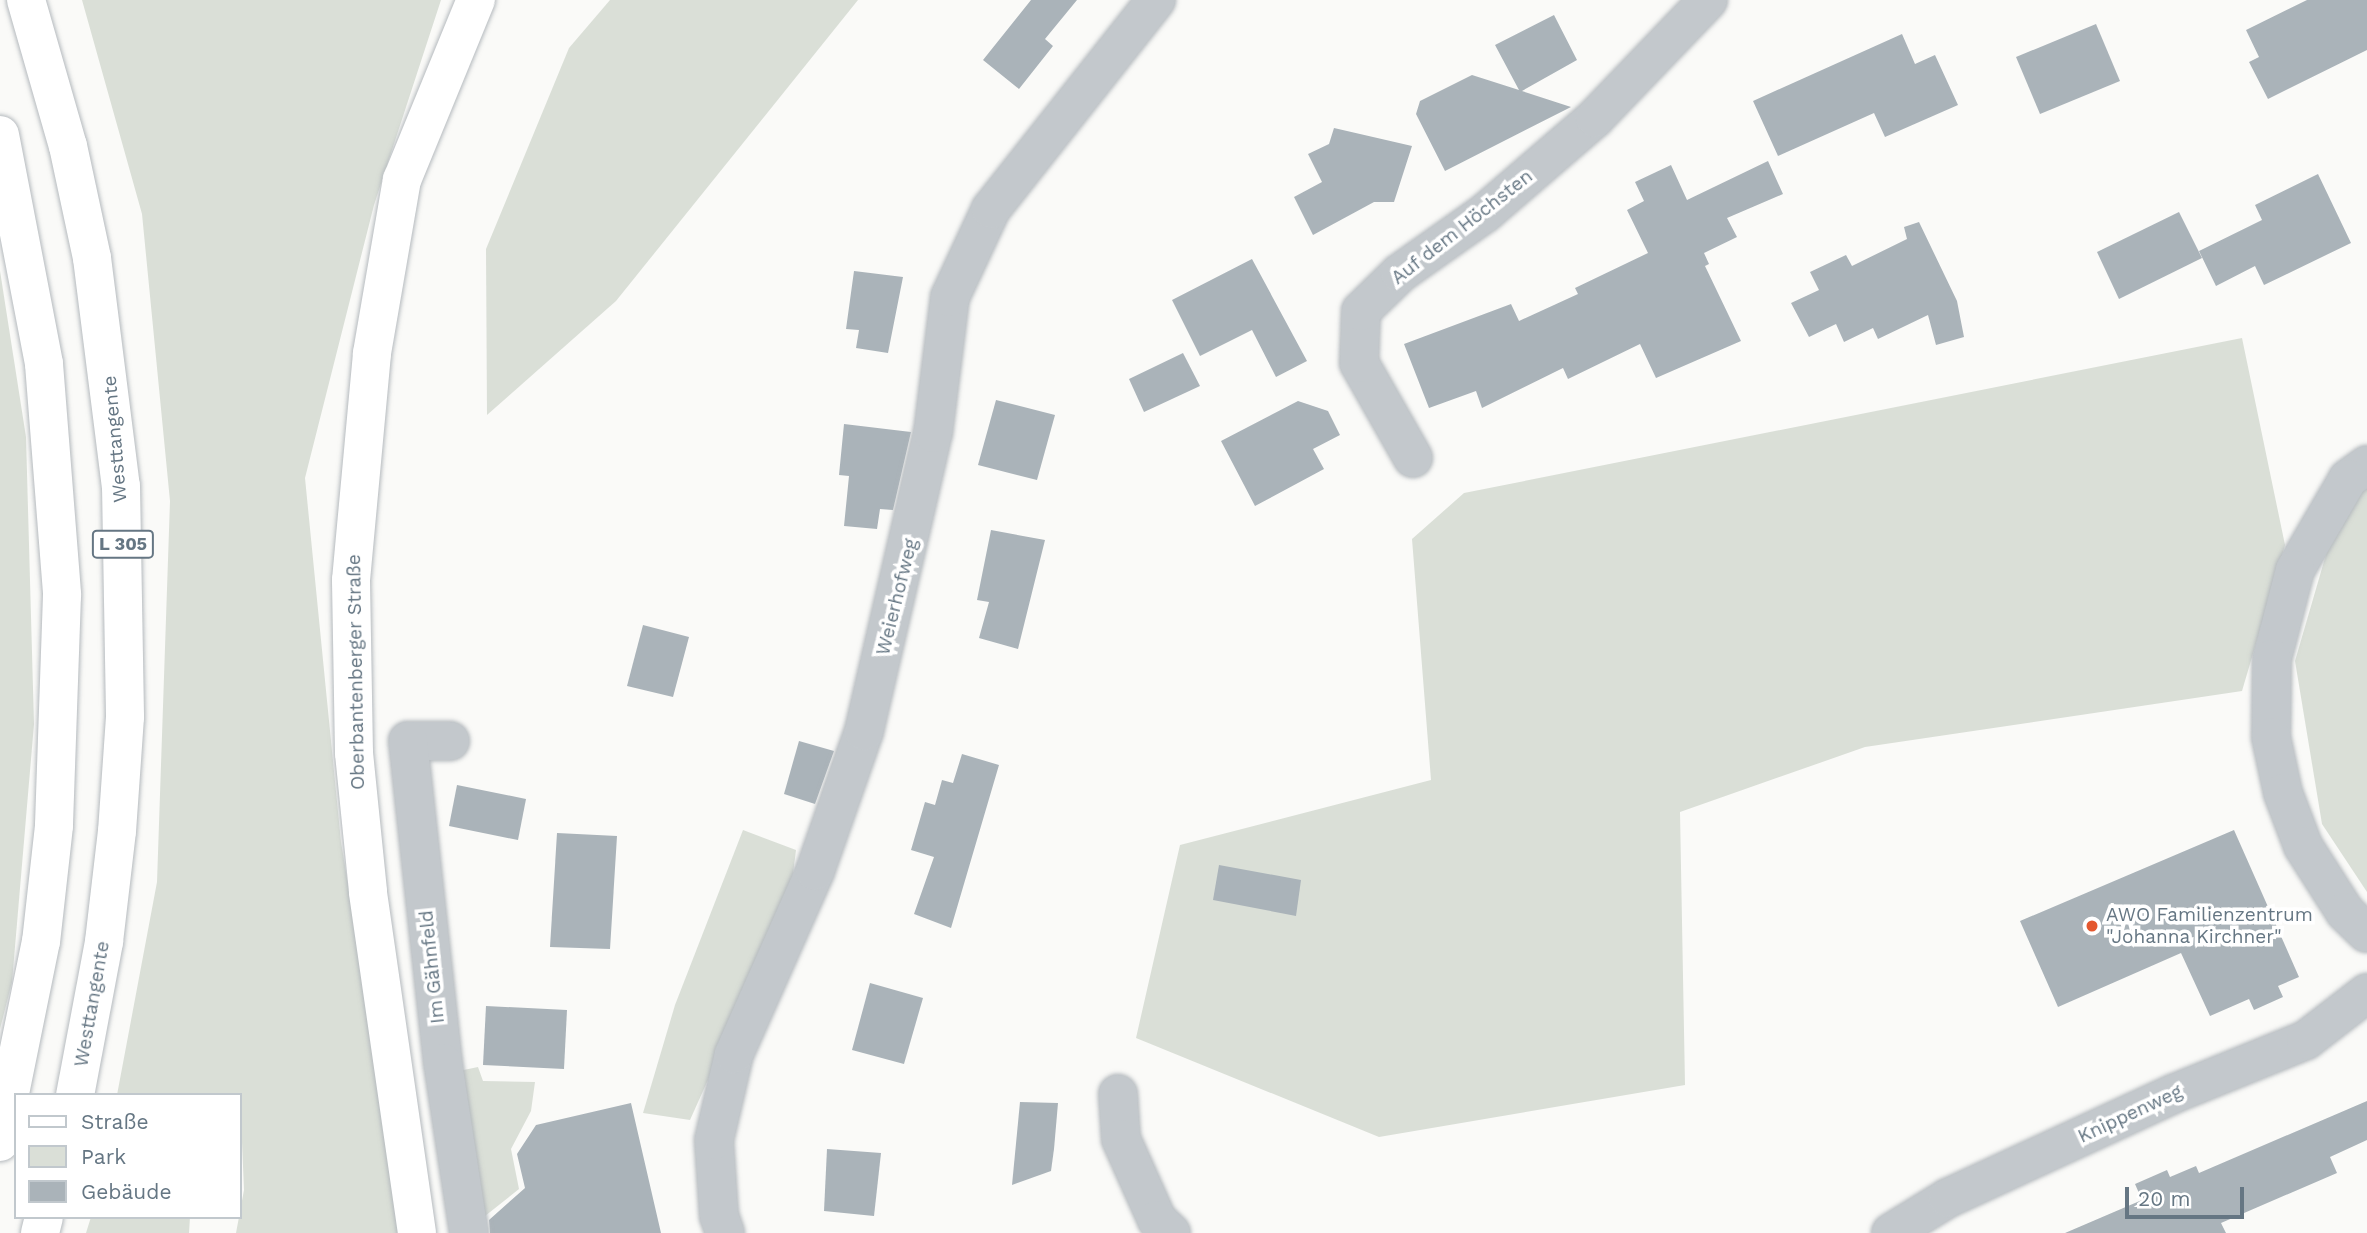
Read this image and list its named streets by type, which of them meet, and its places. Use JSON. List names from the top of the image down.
{
  "streets": {
    "main road": ["Westtangente", "L 305", "Oberbantenberger Straße"],
    "street": [
      "Auf dem Höchsten",
      "Weierhofweg",
      "Im Gähnfeld",
      "Knippenweg"
    ]
  },
  "places": ["AWO Familienzentrum \"Johanna Kirchner\""],
  "legend": ["Straße", "Park", "Gebäude"],
  "scale_bar": "20 m"
}
